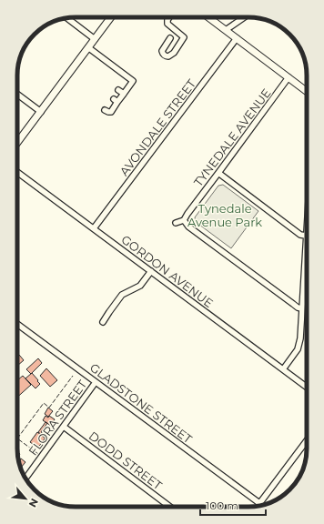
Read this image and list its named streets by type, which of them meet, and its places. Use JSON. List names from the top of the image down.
{
  "streets": {
    "street": [
      "AVONDALE STREET",
      "TYNEDALE AVENUE",
      "GORDON AVENUE",
      "GLADSTONE STREET",
      "FLORA STREET",
      "DODD STREET"
    ]
  },
  "crossings": [
    ["AVONDALE STREET", "GORDON AVENUE"],
    ["GLADSTONE STREET", "FLORA STREET"],
    ["FLORA STREET", "DODD STREET"]
  ],
  "parks": ["Tynedale Avenue Park"],
  "scale_bar": "100 m",
  "north": "bottom right"
}
